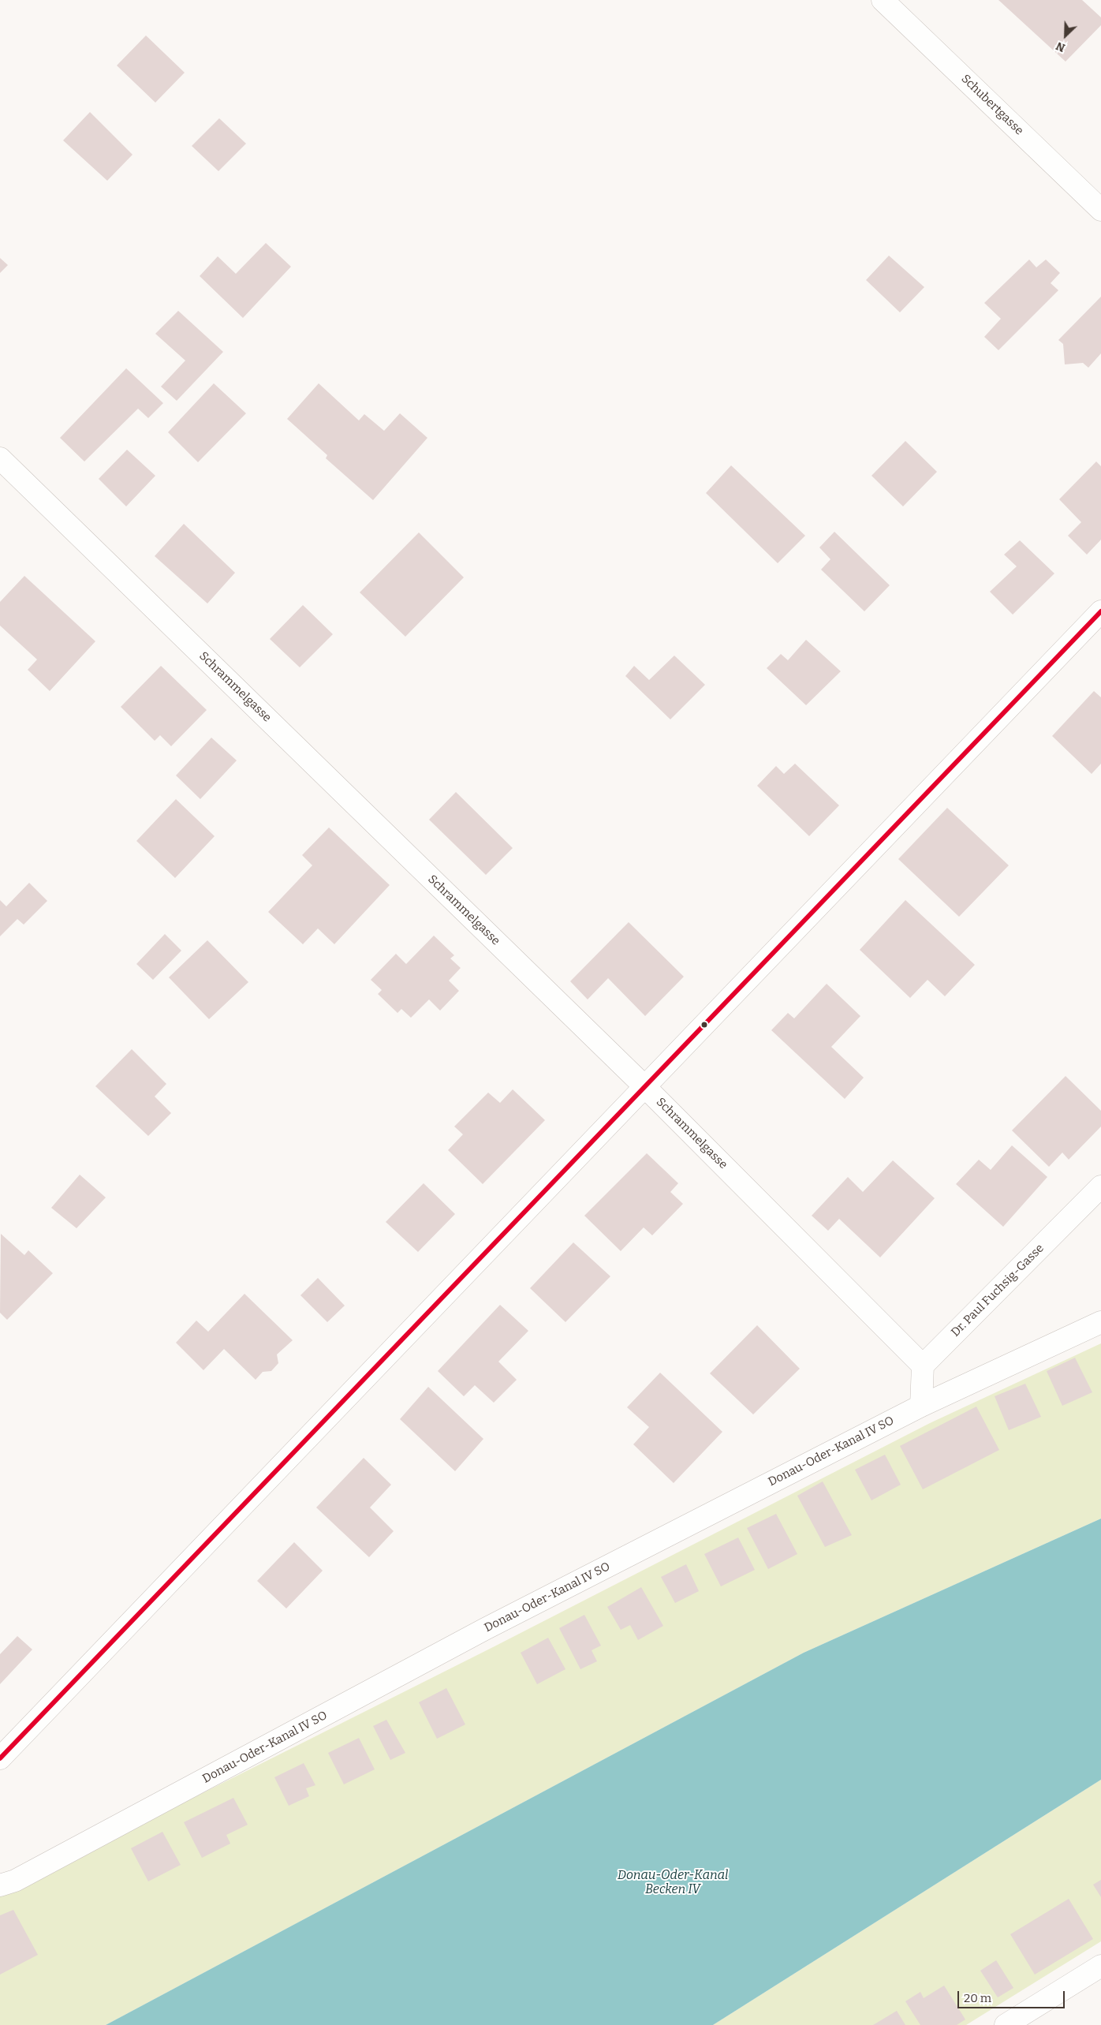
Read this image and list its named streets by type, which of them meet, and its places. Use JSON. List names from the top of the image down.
{
  "streets": {
    "street": [
      "Schubertgasse",
      "Schrammelgasse",
      "Dr. Paul Fuchsig-Gasse",
      "Donau-Oder-Kanal IV SO"
    ]
  },
  "crossings": [
    ["Schrammelgasse", "Dr. Paul Fuchsig-Gasse"]
  ],
  "water": ["Donau-Oder-Kanal Becken IV"],
  "scale_bar": "20 m",
  "north": "bottom left"
}
